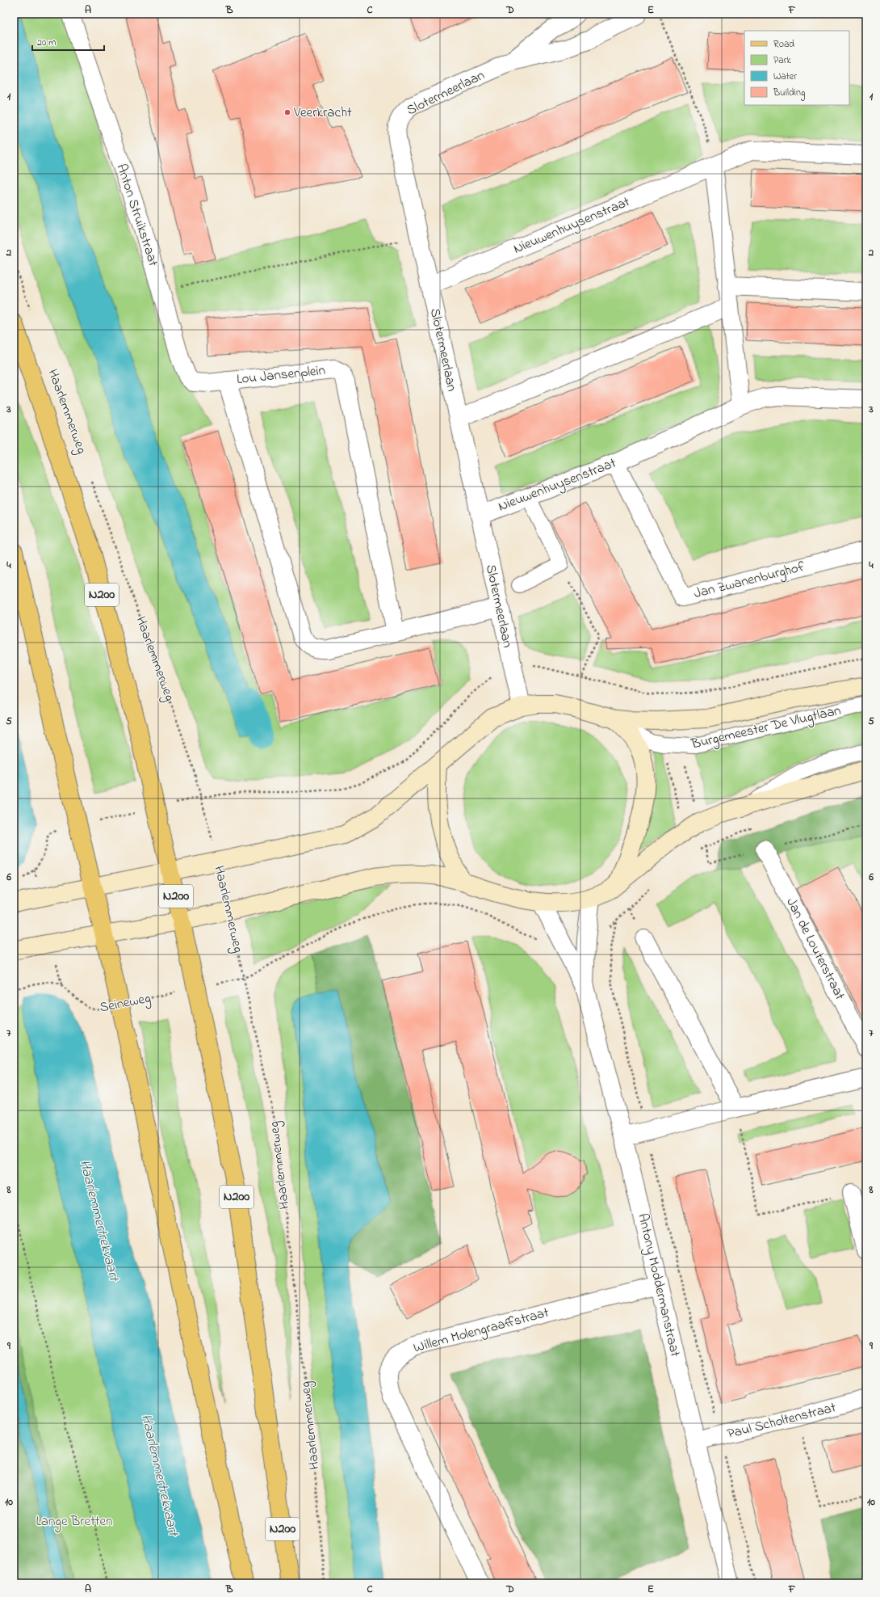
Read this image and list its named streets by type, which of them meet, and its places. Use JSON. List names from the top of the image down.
{
  "streets": {
    "main road": ["Haarlemmerweg", "N200", "Burgemeester De Vlugtlaan"],
    "street": [
      "Slotermeerlaan",
      "Anton Struikstraat",
      "Nieuwenhuysenstraat",
      "Lou Jansenplein",
      "Jan Zwanenburghof",
      "Jan de Louterstraat",
      "Antony Moddermanstraat",
      "Willem Molengraaffstraat",
      "Paul Scholtenstraat"
    ],
    "path": ["Seineweg"]
  },
  "crossings": [
    ["Slotermeerlaan", "Nieuwenhuysenstraat"],
    ["Slotermeerlaan", "Lou Jansenplein"],
    ["Slotermeerlaan", "Burgemeester De Vlugtlaan"],
    ["Anton Struikstraat", "Lou Jansenplein"],
    ["Nieuwenhuysenstraat", "Jan Zwanenburghof"],
    ["Haarlemmerweg", "Burgemeester De Vlugtlaan"],
    ["Haarlemmerweg", "Seineweg"],
    ["Antony Moddermanstraat", "Willem Molengraaffstraat"],
    ["Antony Moddermanstraat", "Paul Scholtenstraat"]
  ],
  "water": ["Haarlemmertrekvaart"],
  "parks": ["Lange Bretten"],
  "places": ["Veerkracht"],
  "legend": [
    "Road",
    "Park",
    "Water",
    "Building"
  ],
  "scale_bar": "20 m",
  "grid": {
    "columns": [
      "A",
      "B",
      "C",
      "D",
      "E",
      "F"
    ],
    "rows": [
      "1",
      "2",
      "3",
      "4",
      "5",
      "6",
      "7",
      "8",
      "9",
      "10"
    ]
  }
}
